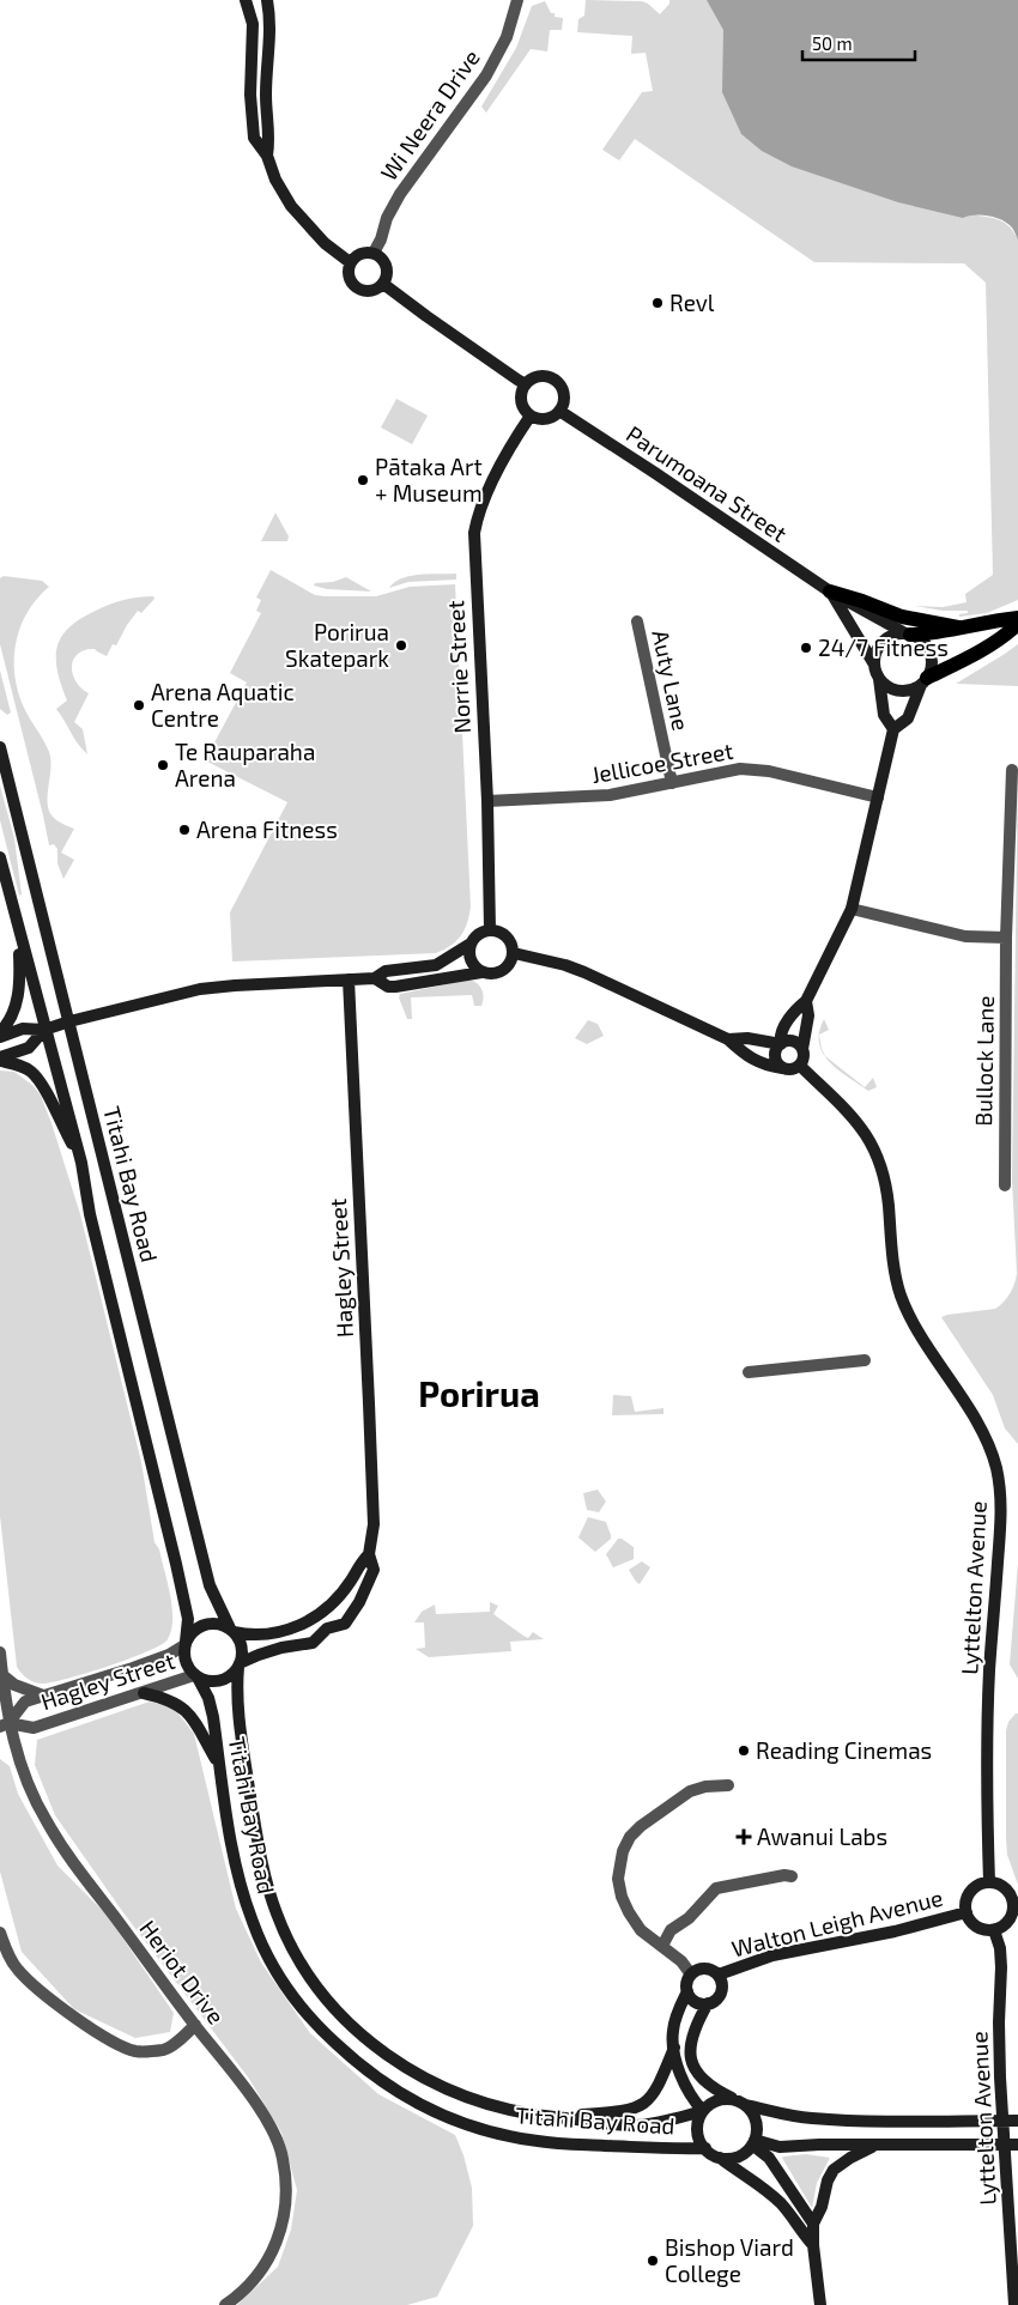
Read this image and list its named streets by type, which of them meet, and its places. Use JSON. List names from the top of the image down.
{
  "streets": {
    "main road": [
      "Parumoana Street",
      "Norrie Street",
      "Titahi Bay Road",
      "Hagley Street",
      "Lyttelton Avenue",
      "Walton Leigh Avenue"
    ],
    "street": [
      "Wi Neera Drive",
      "Auty Lane",
      "Jellicoe Street",
      "Bullock Lane",
      "Heriot Drive"
    ]
  },
  "crossings": [
    ["Parumoana Street", "Norrie Street"],
    ["Norrie Street", "Jellicoe Street"],
    ["Auty Lane", "Jellicoe Street"],
    ["Titahi Bay Road", "Hagley Street"],
    ["Hagley Street", "Heriot Drive"],
    ["Lyttelton Avenue", "Walton Leigh Avenue"]
  ],
  "districts": ["Porirua"],
  "places": {
    "other": [
      "Revl",
      "Pātaka Art + Museum",
      "Porirua Skatepark",
      "24/7 Fitness",
      "Arena Aquatic Centre",
      "Te Rauparaha Arena",
      "Arena Fitness",
      "Reading Cinemas",
      "Bishop Viard College"
    ],
    "health": ["Awanui Labs"]
  },
  "scale_bar": "50 m"
}
